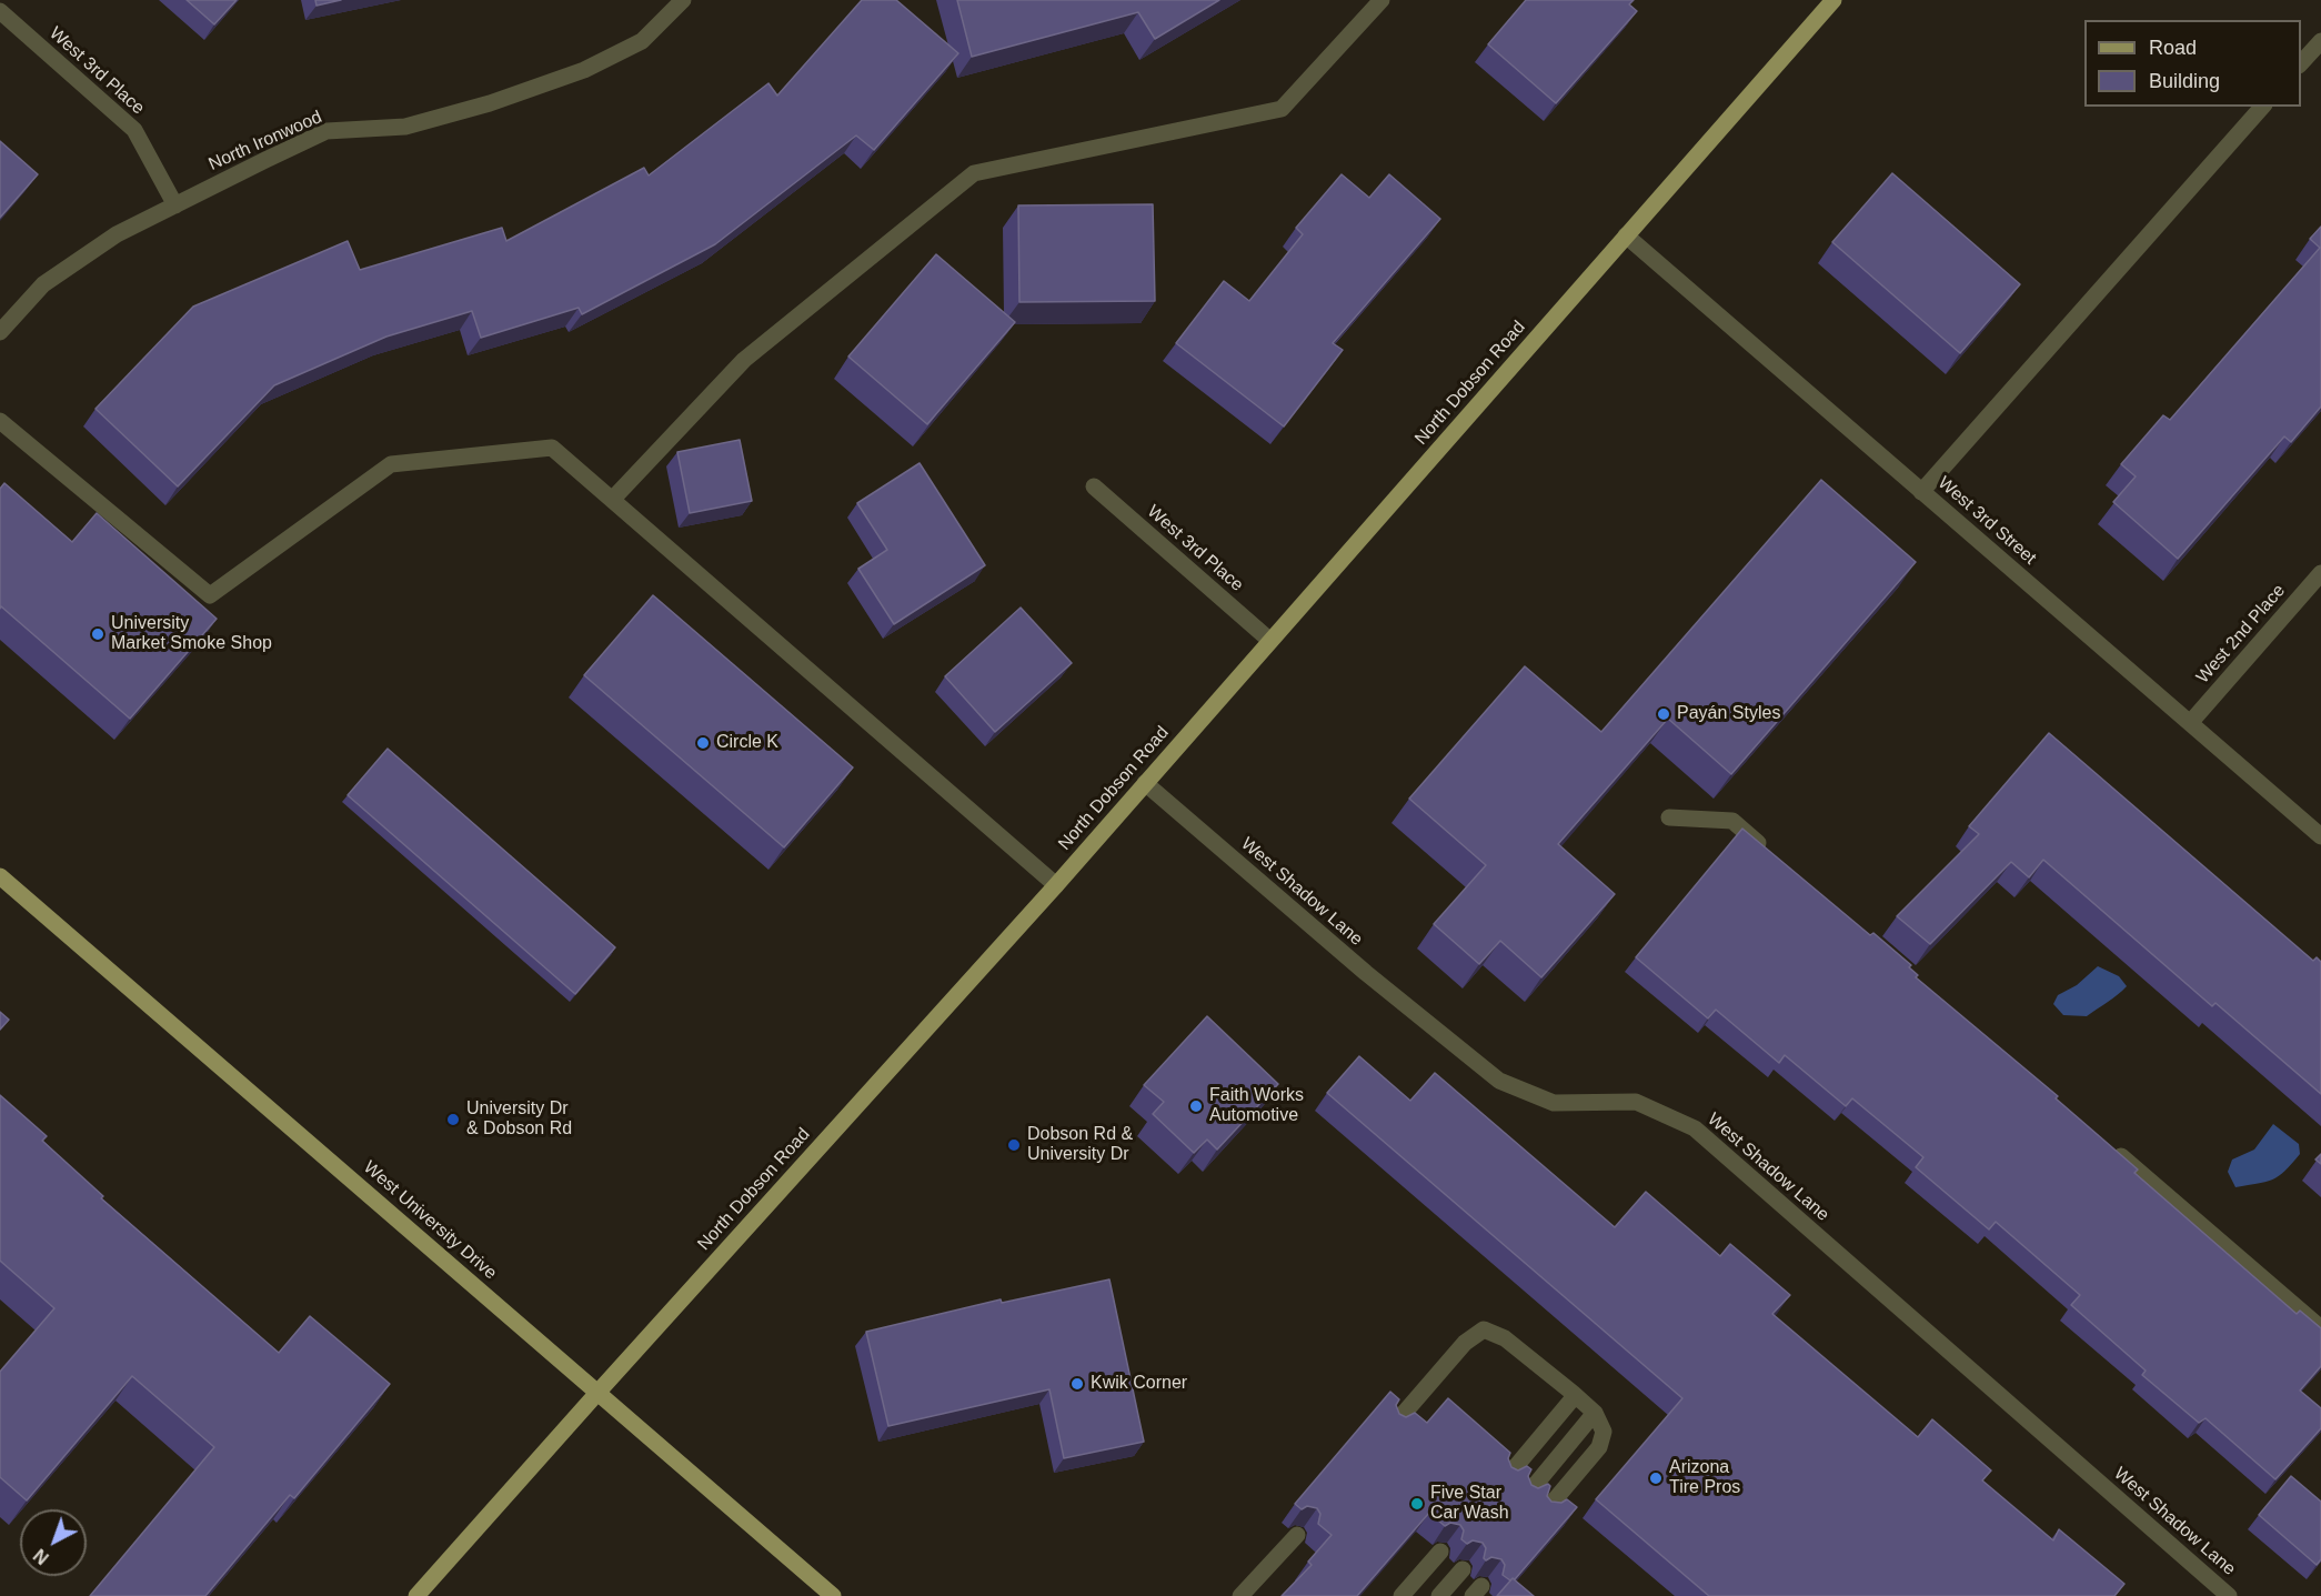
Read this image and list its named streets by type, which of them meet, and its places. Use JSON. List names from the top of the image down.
{
  "streets": {
    "main road": ["North Dobson Road", "West University Drive"],
    "street": [
      "West 3rd Place",
      "North Ironwood",
      "West 3rd Street",
      "West 2nd Place",
      "West Shadow Lane"
    ]
  },
  "crossings": [
    ["West 3rd Place", "North Ironwood"],
    ["West 3rd Place", "North Dobson Road"],
    ["North Dobson Road", "West 3rd Street"],
    ["North Dobson Road", "West Shadow Lane"],
    ["North Dobson Road", "West University Drive"],
    ["West 3rd Street", "West 2nd Place"]
  ],
  "places": [
    "University Market Smoke Shop",
    "Payán Styles",
    "Circle K",
    "Faith Works Automotive",
    "University Dr & Dobson Rd",
    "Dobson Rd & University Dr",
    "Kwik Corner",
    "Arizona Tire Pros",
    "Five Star Car Wash"
  ],
  "legend": ["Road", "Building"],
  "north": "bottom left"
}
